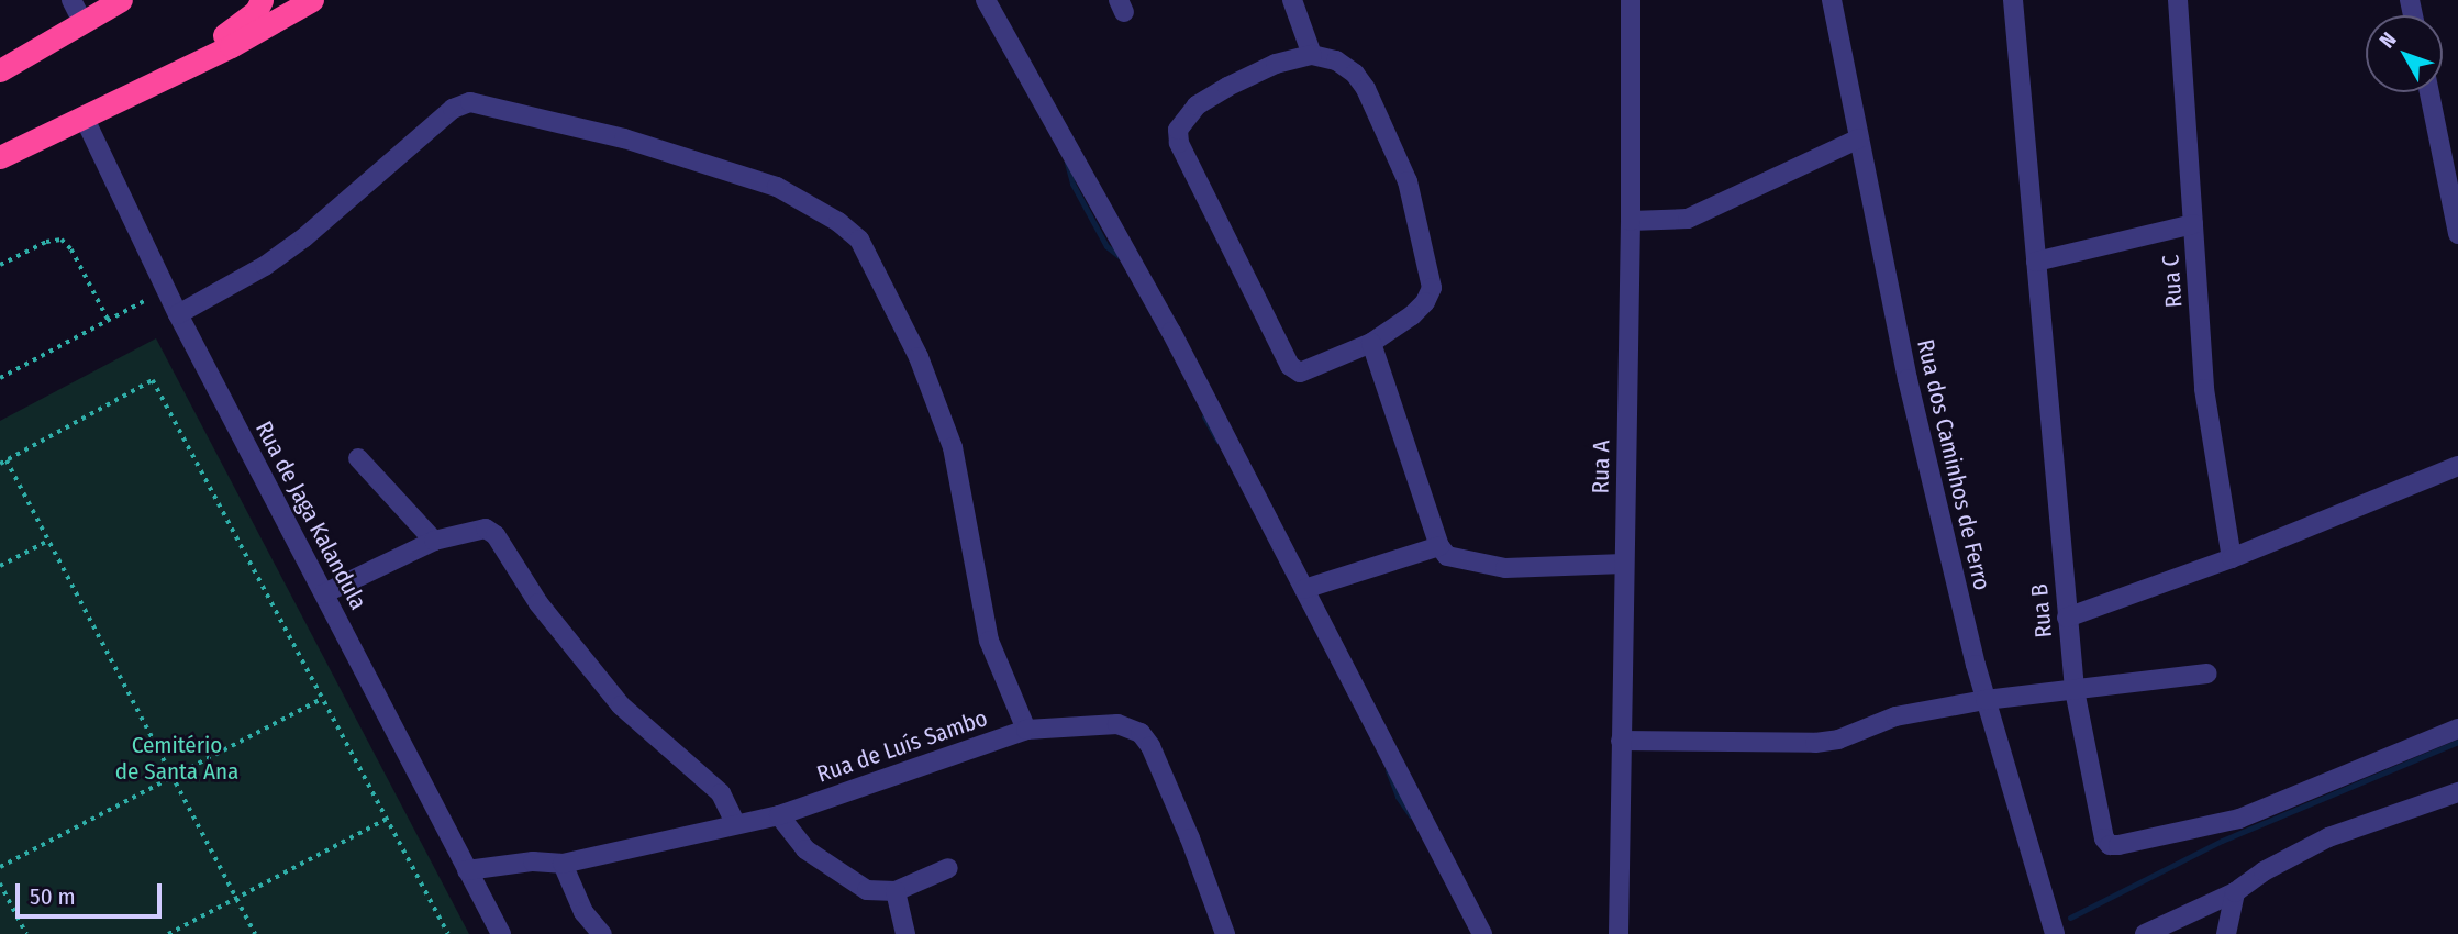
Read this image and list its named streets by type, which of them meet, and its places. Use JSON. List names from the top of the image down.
{
  "streets": {
    "street": [
      "Rua C",
      "Rua dos Caminhos de Ferro",
      "Rua A",
      "Rua de Jaga Kalandula",
      "Rua B",
      "Rua de Luís Sambo"
    ]
  },
  "crossings": [
    ["Rua de Jaga Kalandula", "Rua de Luís Sambo"]
  ],
  "parks": ["Cemitério de Santa Ana"],
  "scale_bar": "50 m",
  "north": "top left"
}
